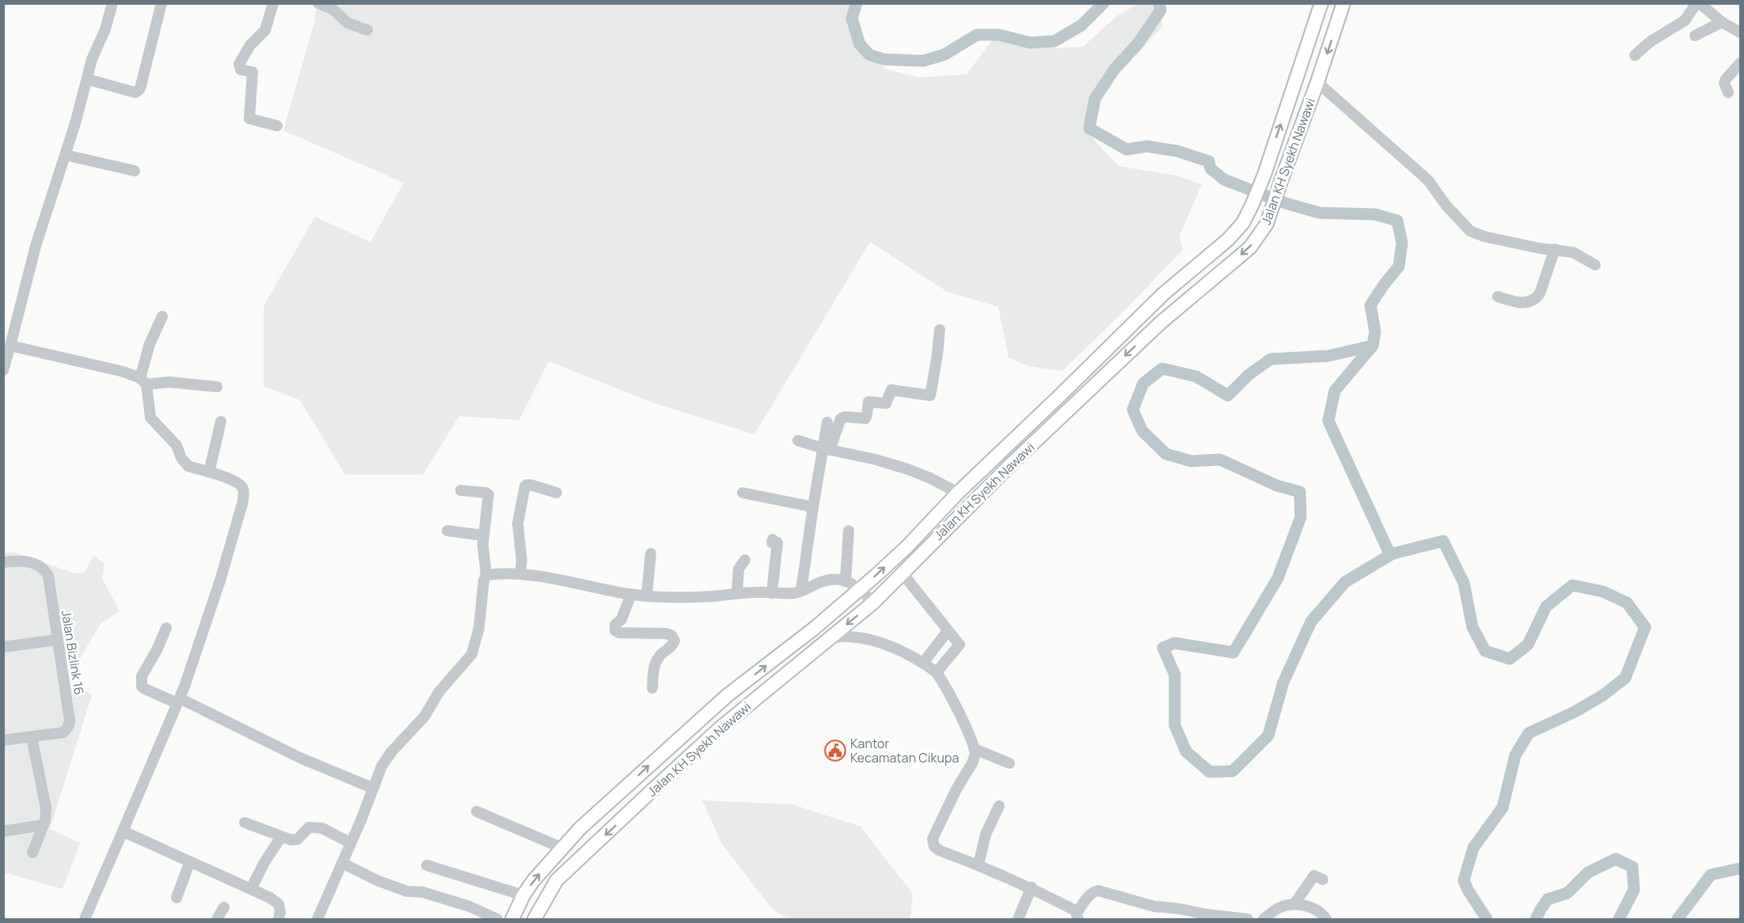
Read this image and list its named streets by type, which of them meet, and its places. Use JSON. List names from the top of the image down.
{
  "streets": {
    "main road": ["Jalan KH Syekh Nawawi"],
    "street": ["Jalan Bizlink 16"]
  },
  "places": {
    "public building": ["Kantor Kecamatan Cikupa"]
  }
}
